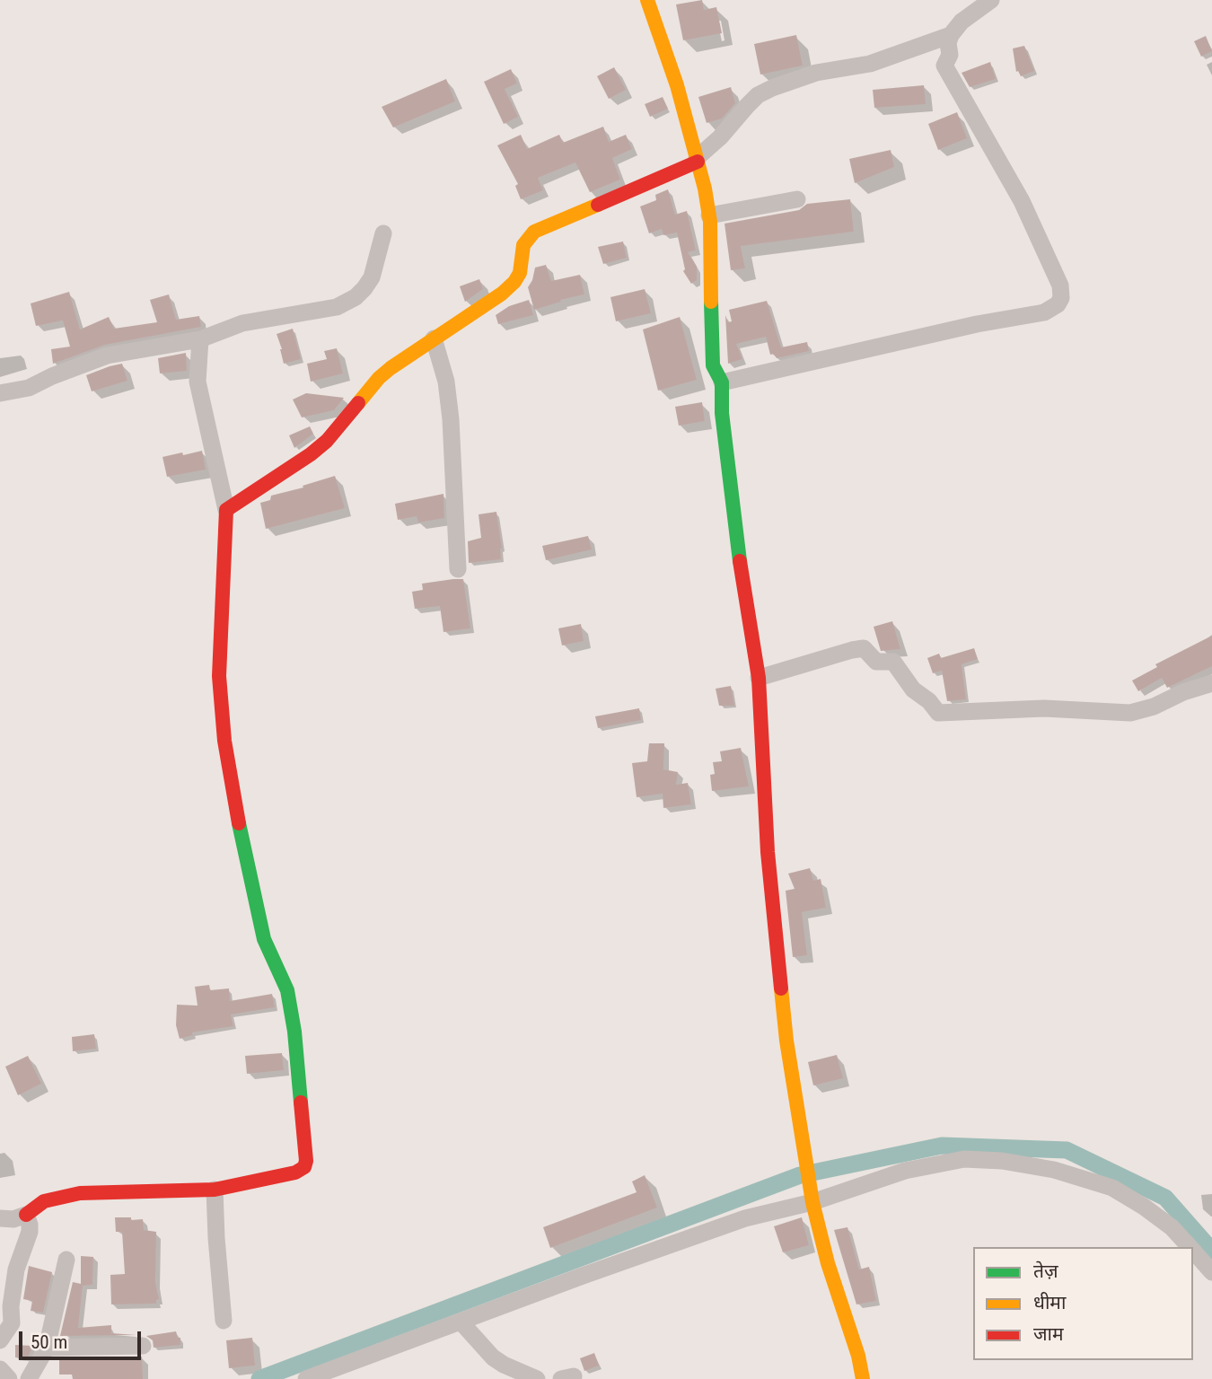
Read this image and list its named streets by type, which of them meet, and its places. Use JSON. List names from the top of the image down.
{
  "legend": ["तेज़", "धीमा", "जाम"],
  "scale_bar": "50 m"
}
